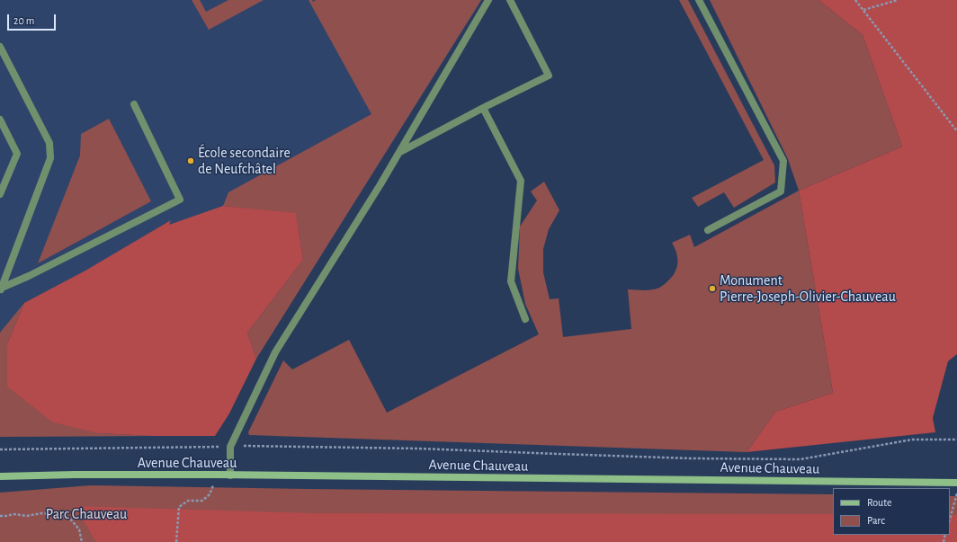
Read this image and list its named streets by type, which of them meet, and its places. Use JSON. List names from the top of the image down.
{
  "streets": {
    "main road": ["Avenue Chauveau"]
  },
  "parks": ["Parc Chauveau"],
  "places": ["École secondaire de Neufchâtel", "Monument Pierre-Joseph-Olivier-Chauveau"],
  "legend": ["Route", "Parc"],
  "scale_bar": "20 m"
}
